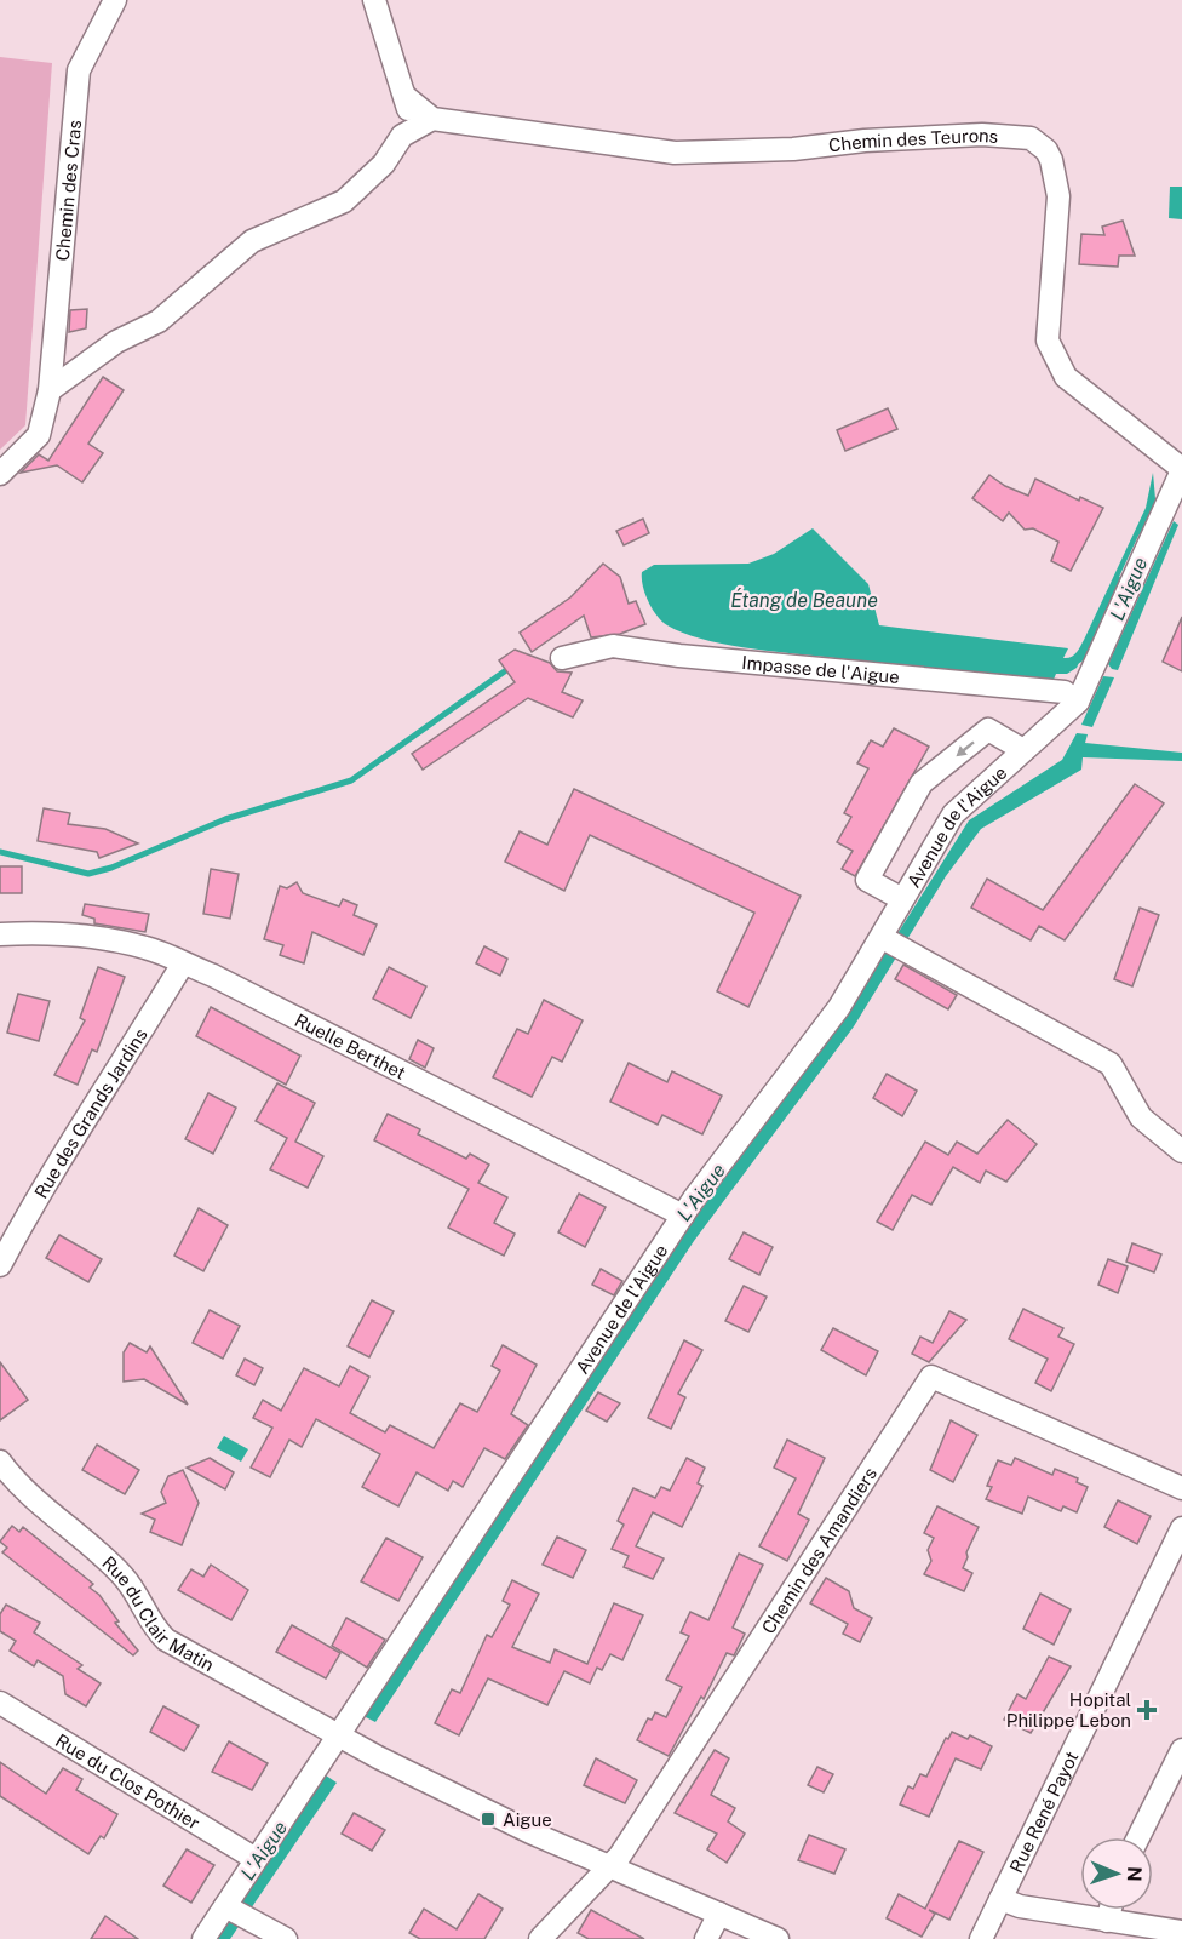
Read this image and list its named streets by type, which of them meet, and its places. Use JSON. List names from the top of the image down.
{
  "streets": {
    "street": [
      "Chemin des Teurons",
      "Chemin des Cras",
      "Impasse de l'Aigue",
      "Avenue de l'Aigue",
      "Ruelle Berthet",
      "Rue des Grands Jardins",
      "Chemin des Amandiers",
      "Rue du Clair Matin",
      "Rue du Clos Pothier",
      "Rue René Payot"
    ]
  },
  "crossings": [
    ["Chemin des Teurons", "Avenue de l'Aigue"],
    ["Impasse de l'Aigue", "Avenue de l'Aigue"],
    ["Avenue de l'Aigue", "Ruelle Berthet"],
    ["Avenue de l'Aigue", "Rue du Clair Matin"],
    ["Avenue de l'Aigue", "Rue du Clos Pothier"],
    ["Ruelle Berthet", "Rue des Grands Jardins"],
    ["Chemin des Amandiers", "Rue du Clair Matin"]
  ],
  "water": ["L'Aigue", "Étang de Beaune"],
  "places": {
    "health": ["Hopital Philippe Lebon"],
    "transit": ["Aigue"]
  },
  "north": "right"
}
